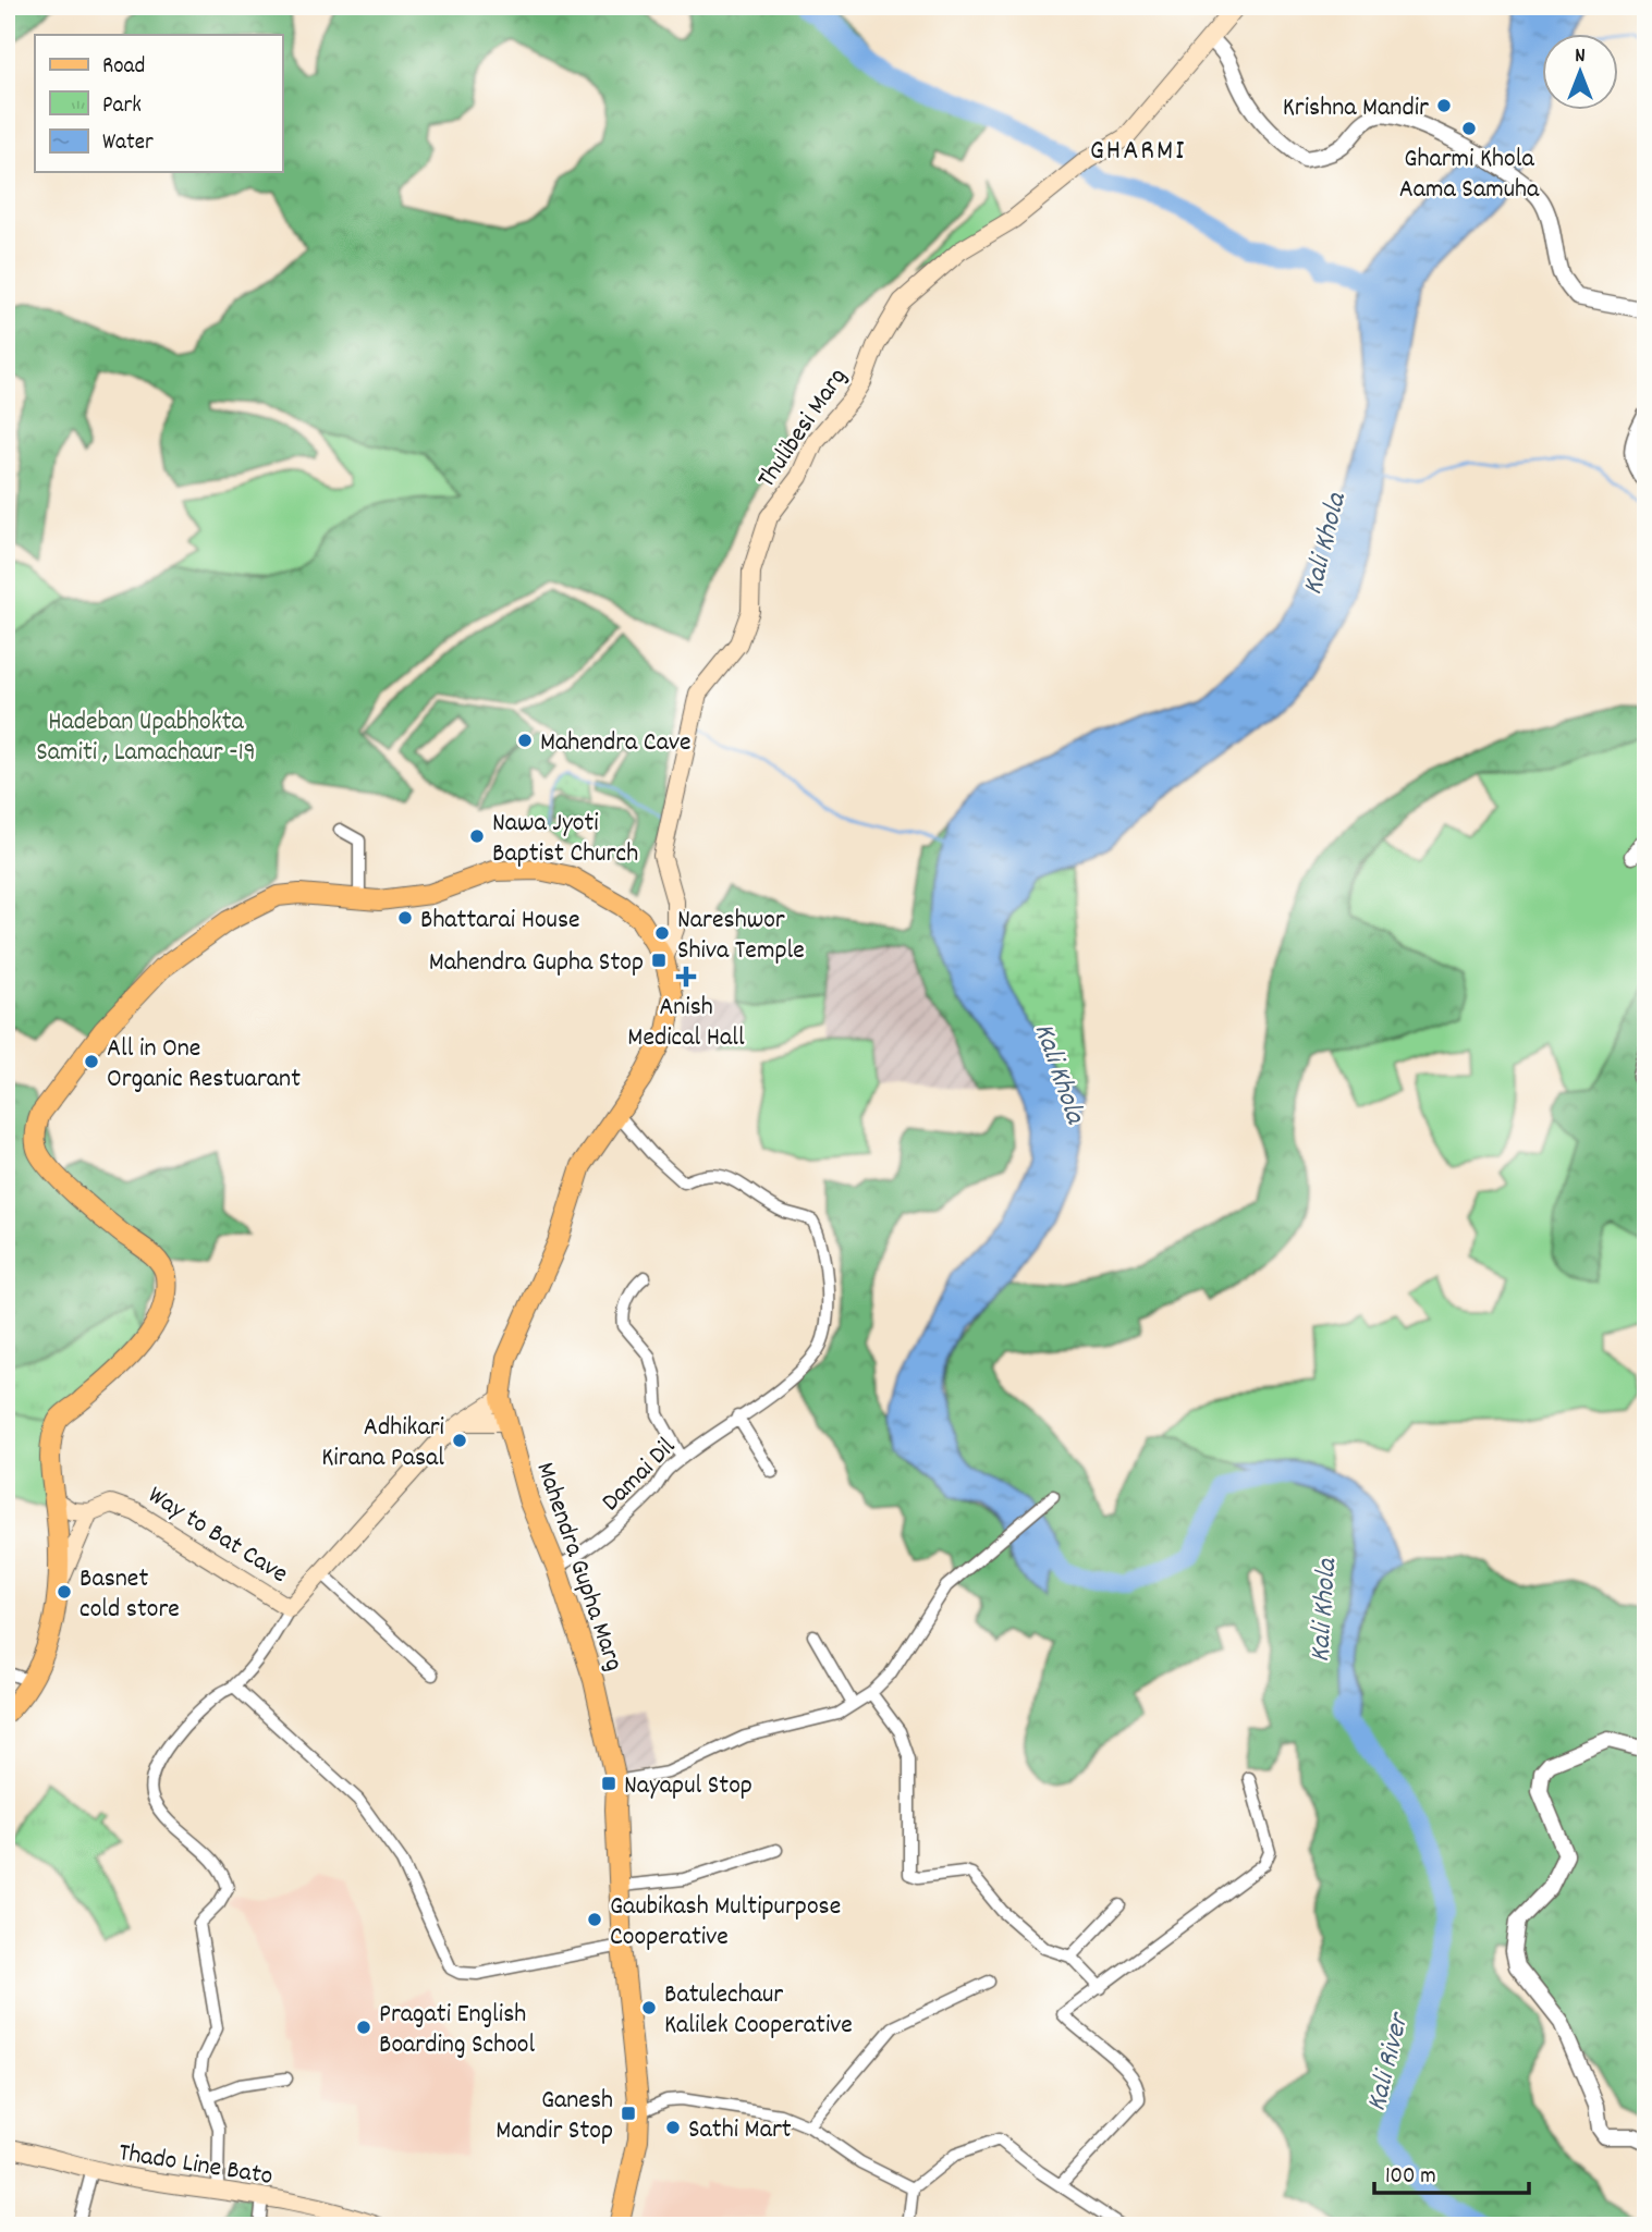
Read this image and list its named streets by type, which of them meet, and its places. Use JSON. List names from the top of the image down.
{
  "streets": {
    "main road": [
      "Thulibesi Marg",
      "Way to Bat Cave",
      "Mahendra Gupha Marg",
      "Thado Line Bato"
    ],
    "street": ["Damai Dil"]
  },
  "crossings": [
    ["Thulibesi Marg", "Mahendra Gupha Marg"],
    ["Damai Dil", "Mahendra Gupha Marg"],
    ["Way to Bat Cave", "Mahendra Gupha Marg"]
  ],
  "districts": ["GHARMI"],
  "water": ["Kali Khola", "Kali River"],
  "parks": ["Hadeban Upabhokta Samiti , Lamachaur -19"],
  "places": {
    "other": [
      "Krishna Mandir",
      "Gharmi Khola Aama Samuha",
      "Mahendra Cave",
      "Nawa Jyoti Baptist Church",
      "Bhattarai House",
      "Nareshwor Shiva Temple",
      "All in One Organic Restuarant",
      "Adhikari Kirana Pasal",
      "Basnet cold store",
      "Gaubikash Multipurpose Cooperative",
      "Batulechaur Kalilek Cooperative",
      "Pragati English Boarding School",
      "Sathi Mart"
    ],
    "transit": ["Mahendra Gupha Stop", "Nayapul Stop", "Ganesh Mandir Stop"],
    "health": ["Anish Medical Hall"]
  },
  "legend": ["Road", "Park", "Water"],
  "scale_bar": "100 m",
  "north": "top"
}
